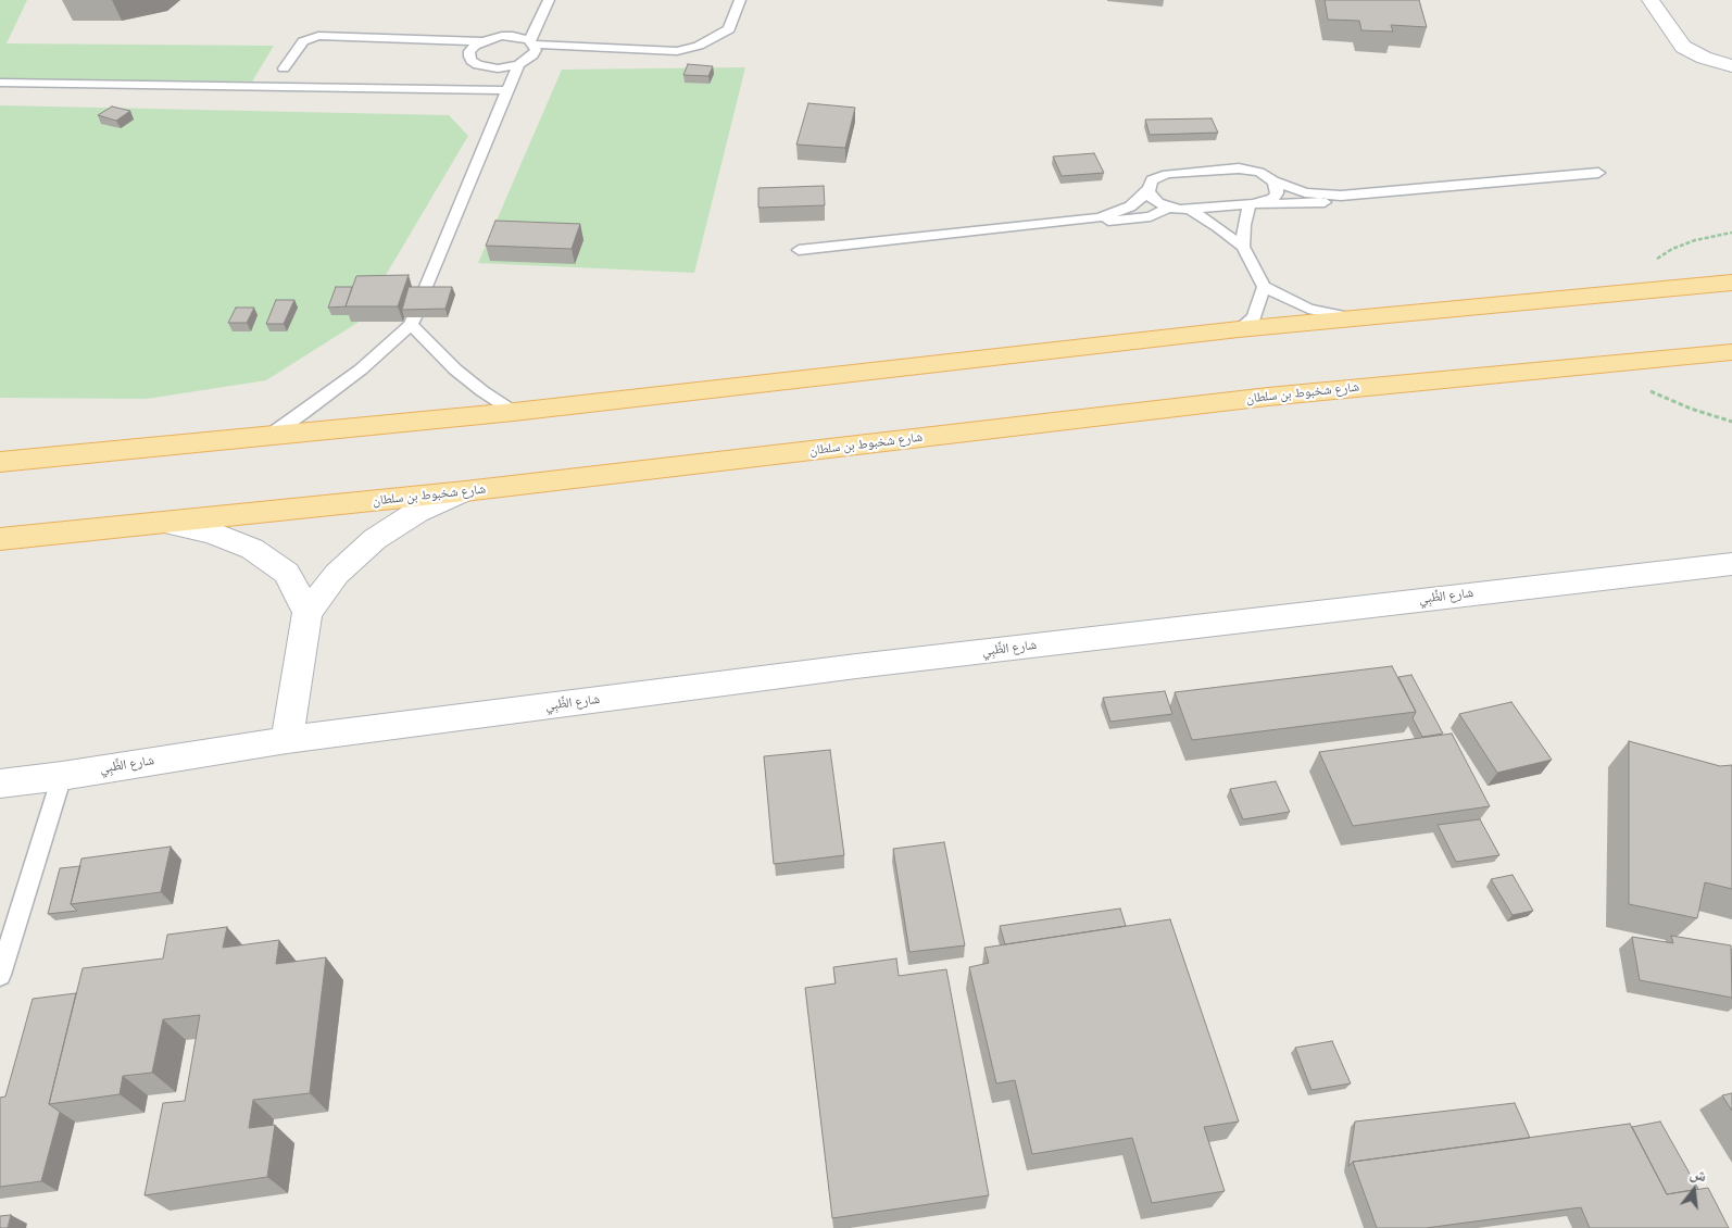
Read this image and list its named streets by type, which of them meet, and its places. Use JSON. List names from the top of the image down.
{
  "streets": {
    "main road": ["شارع شخبوط بن سلطان"],
    "street": ["شارع الظَّبِي"]
  },
  "north": "top"
}
